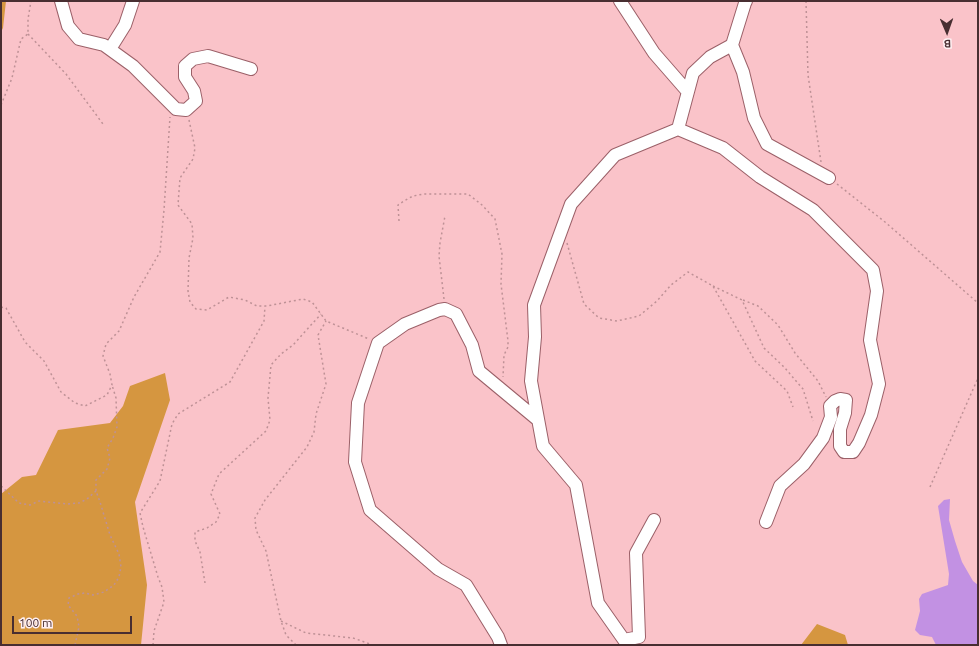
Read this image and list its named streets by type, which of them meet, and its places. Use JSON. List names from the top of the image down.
{
  "scale_bar": "100 m",
  "north": "bottom"
}
